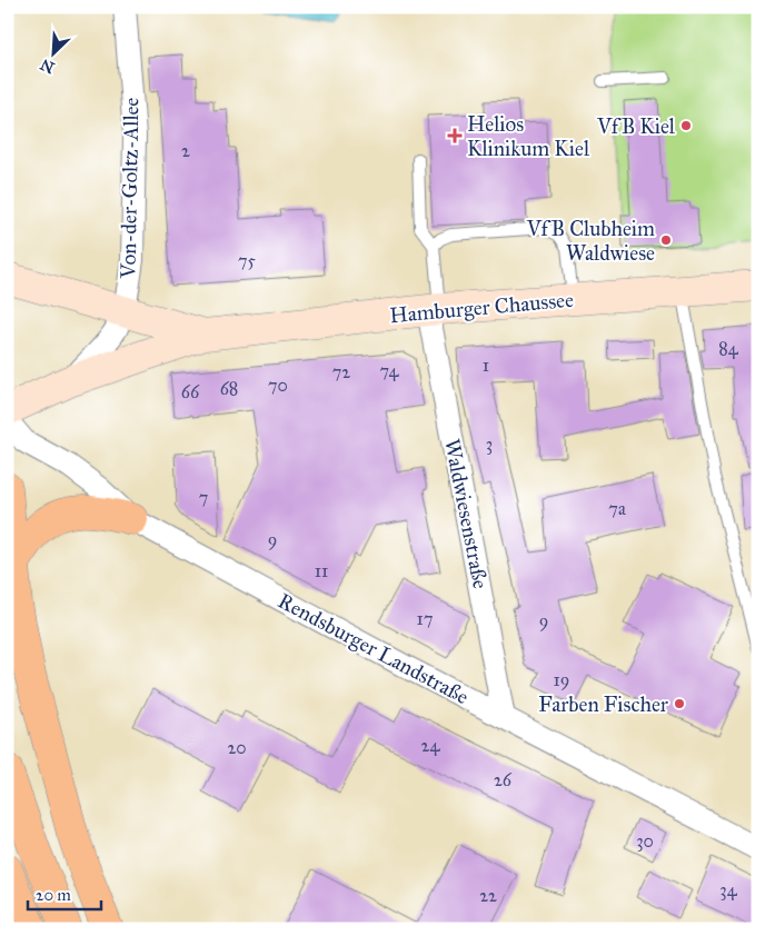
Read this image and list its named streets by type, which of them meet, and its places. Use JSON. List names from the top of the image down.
{
  "streets": {
    "main road": ["Hamburger Chaussee"],
    "street": ["Von-der-Goltz-Allee", "Waldwiesenstraße", "Rendsburger Landstraße"]
  },
  "crossings": [
    ["Von-der-Goltz-Allee", "Hamburger Chaussee"],
    ["Hamburger Chaussee", "Waldwiesenstraße"],
    ["Waldwiesenstraße", "Rendsburger Landstraße"]
  ],
  "places": {
    "other": ["VfB Kiel", "VfB Clubheim Waldwiese", "Farben Fischer"],
    "health": ["Helios Klinikum Kiel"]
  },
  "house_numbers": [
    "2",
    "75",
    "84",
    "1",
    "74",
    "72",
    "70",
    "68",
    "66",
    "3",
    "7",
    "7a",
    "9",
    "11",
    "17",
    "9",
    "19",
    "24",
    "20",
    "26",
    "30",
    "34",
    "22"
  ],
  "scale_bar": "20 m",
  "north": "bottom left"
}
